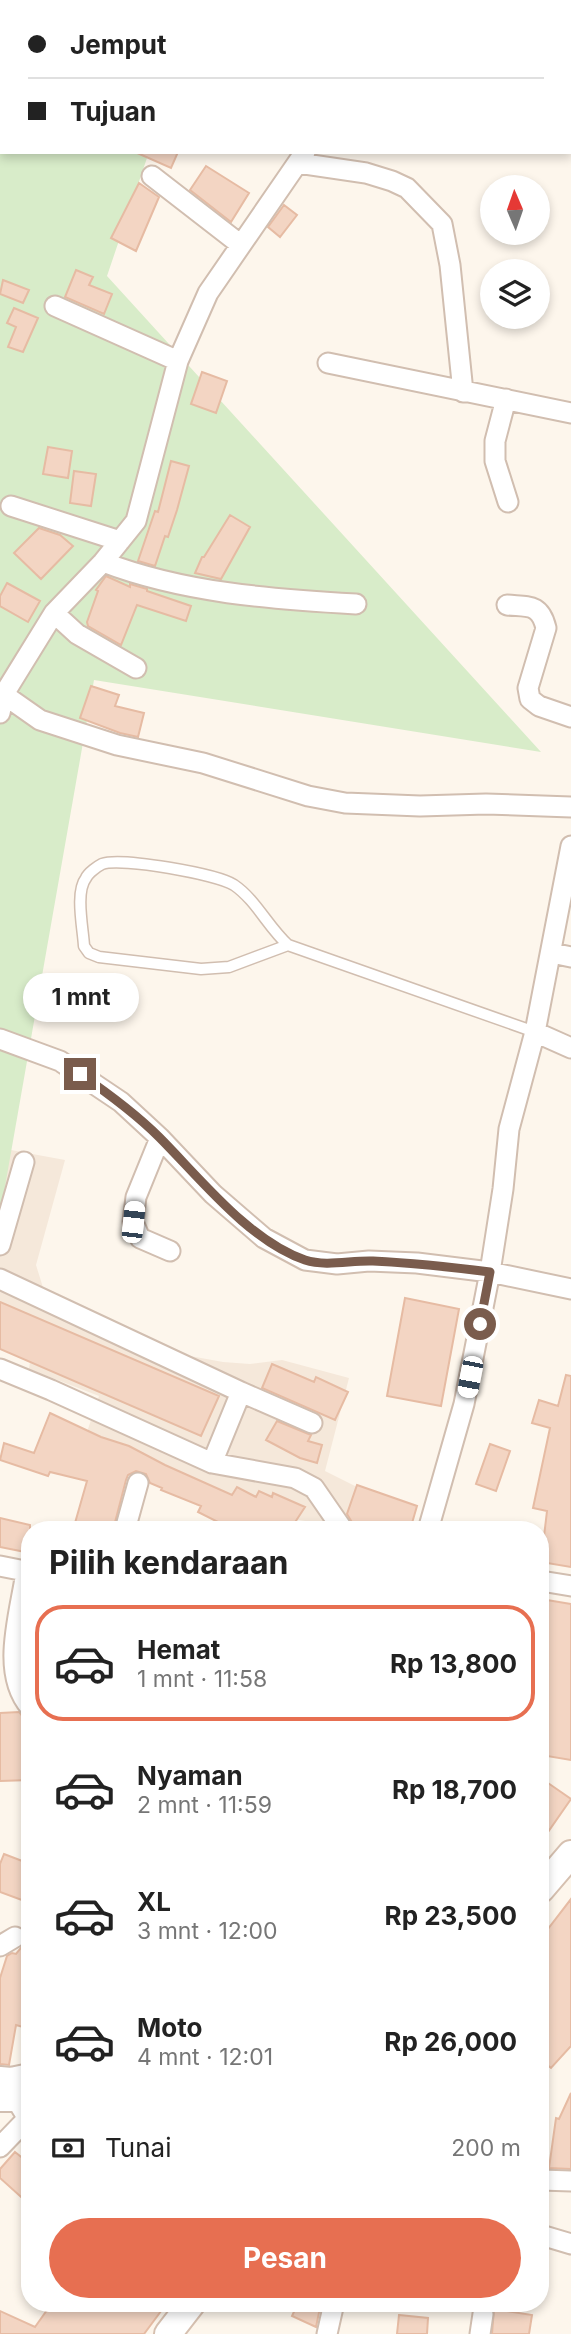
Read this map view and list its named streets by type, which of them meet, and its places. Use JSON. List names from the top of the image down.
{
  "north": "top",
  "page": {
    "banner": ["Jemput", "Tujuan"],
    "bubble": "1 mnt",
    "heading": "Pilih kendaraan",
    "list": [
      {
        "name": "Hemat",
        "note": "1 mnt · 11:58",
        "value": "Rp 13,800"
      },
      {
        "name": "Nyaman",
        "note": "2 mnt · 11:59",
        "value": "Rp 18,700"
      },
      {
        "name": "XL",
        "note": "3 mnt · 12:00",
        "value": "Rp 23,500"
      },
      {
        "name": "Moto",
        "note": "4 mnt · 12:01",
        "value": "Rp 26,000"
      }
    ],
    "pay": ["Tunai", "200 m"],
    "buttons": "Pesan"
  }
}
